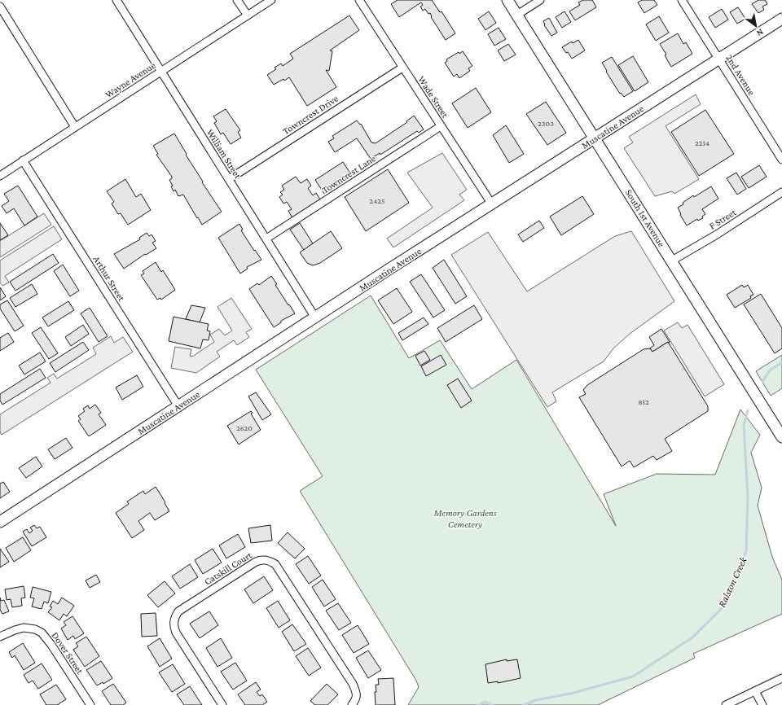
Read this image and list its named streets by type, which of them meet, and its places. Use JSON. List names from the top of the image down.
{
  "streets": {
    "main road": ["Muscatine Avenue", "South 1st Avenue"],
    "street": [
      "2nd Avenue",
      "Wayne Avenue",
      "Wade Street",
      "Towncrest Drive",
      "William Street",
      "Towncrest Lane",
      "F Street",
      "Arthur Street",
      "Catskill Court",
      "Dover Street"
    ]
  },
  "crossings": [
    ["2nd Avenue", "Muscatine Avenue"],
    ["Wayne Avenue", "William Street"],
    ["Wayne Avenue", "Arthur Street"],
    ["Wade Street", "Towncrest Drive"],
    ["Wade Street", "Muscatine Avenue"],
    ["Wade Street", "Towncrest Lane"],
    ["Towncrest Drive", "William Street"],
    ["Muscatine Avenue", "William Street"],
    ["Muscatine Avenue", "South 1st Avenue"],
    ["Muscatine Avenue", "Arthur Street"],
    ["William Street", "Towncrest Lane"],
    ["South 1st Avenue", "F Street"]
  ],
  "water": ["Ralston Creek"],
  "parks": ["Memory Gardens Cemetery"],
  "house_numbers": [
    "2303",
    "2214",
    "2425",
    "812",
    "2620"
  ],
  "north": "bottom right"
}
